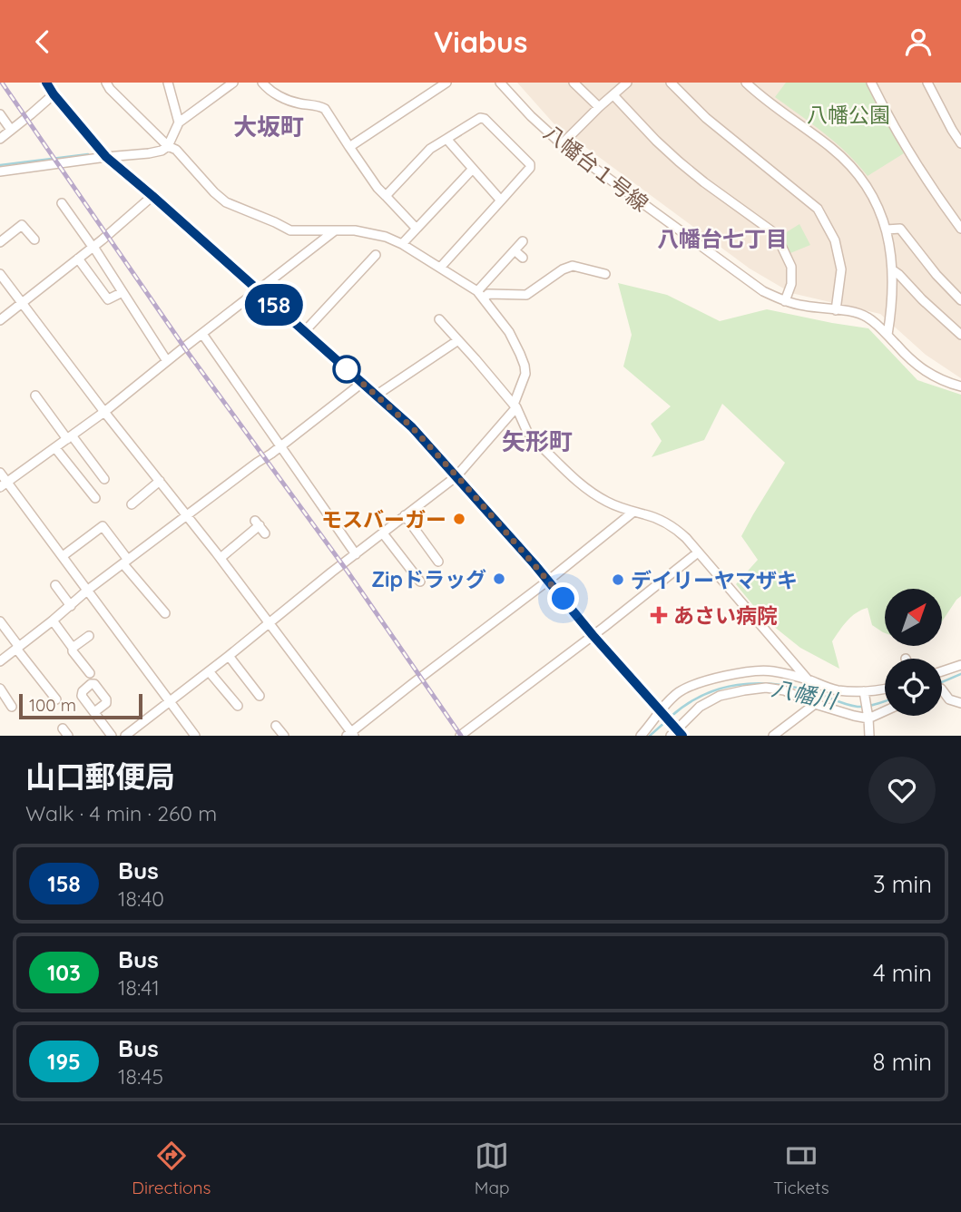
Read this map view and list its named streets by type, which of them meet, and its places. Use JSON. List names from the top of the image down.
{
  "streets": {
    "street": ["八幡台１号線"]
  },
  "districts": ["大坂町", "八幡台七丁目", "矢形町"],
  "water": ["八幡川"],
  "parks": ["八幡公園"],
  "places": {
    "other": ["モスバーガー", "Zipドラッグ", "デイリーヤマザキ"],
    "health": ["あさい病院"]
  },
  "lines": ["bus line 158"],
  "scale_bar": "100 m",
  "north": "top right",
  "page": {
    "header": "Viabus",
    "on_map": "158",
    "scale": "100 m",
    "heading": ["山口郵便局", "Walk · 4 min · 260 m"],
    "list": [
      {
        "mark": "158",
        "name": "Bus",
        "note": "18:40",
        "value": "3 min"
      },
      {
        "mark": "103",
        "name": "Bus",
        "note": "18:41",
        "value": "4 min"
      },
      {
        "mark": "195",
        "name": "Bus",
        "note": "18:45",
        "value": "8 min"
      }
    ],
    "tabs": ["Directions", "Map", "Tickets"]
  }
}
